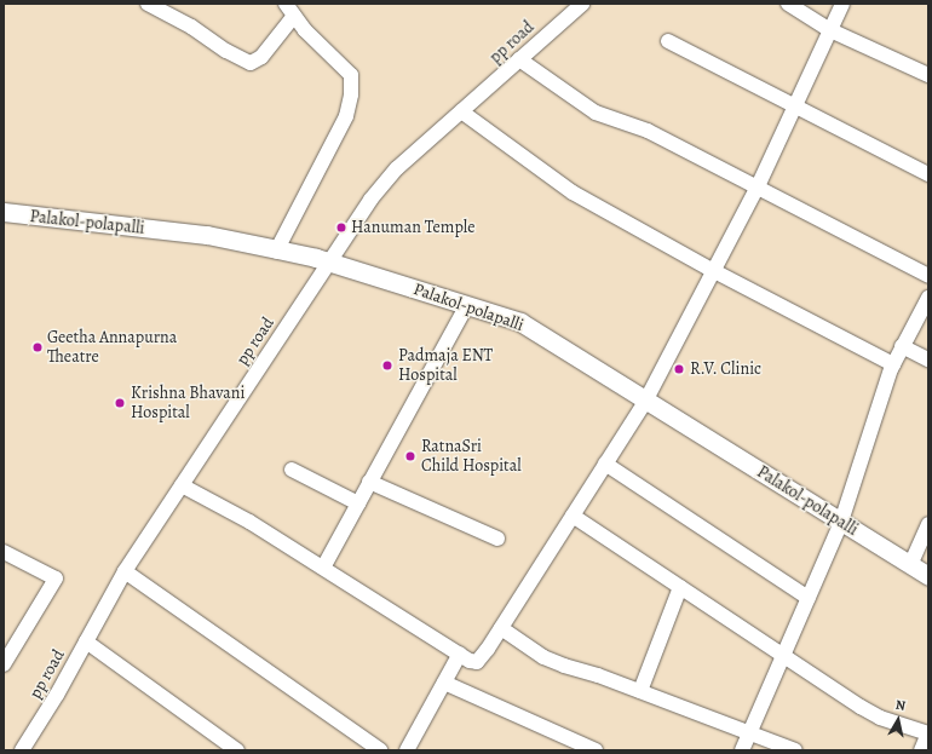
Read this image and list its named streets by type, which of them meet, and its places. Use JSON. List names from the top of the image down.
{
  "streets": {
    "street": ["pp road", "Palakol-polapalli"]
  },
  "crossings": [
    ["pp road", "Palakol-polapalli"]
  ],
  "places": [
    "Hanuman Temple",
    "Geetha Annapurna Theatre",
    "Padmaja ENT Hospital",
    "R.V. Clinic",
    "Krishna Bhavani Hospital",
    "RatnaSri Child Hospital"
  ],
  "north": "top"
}
